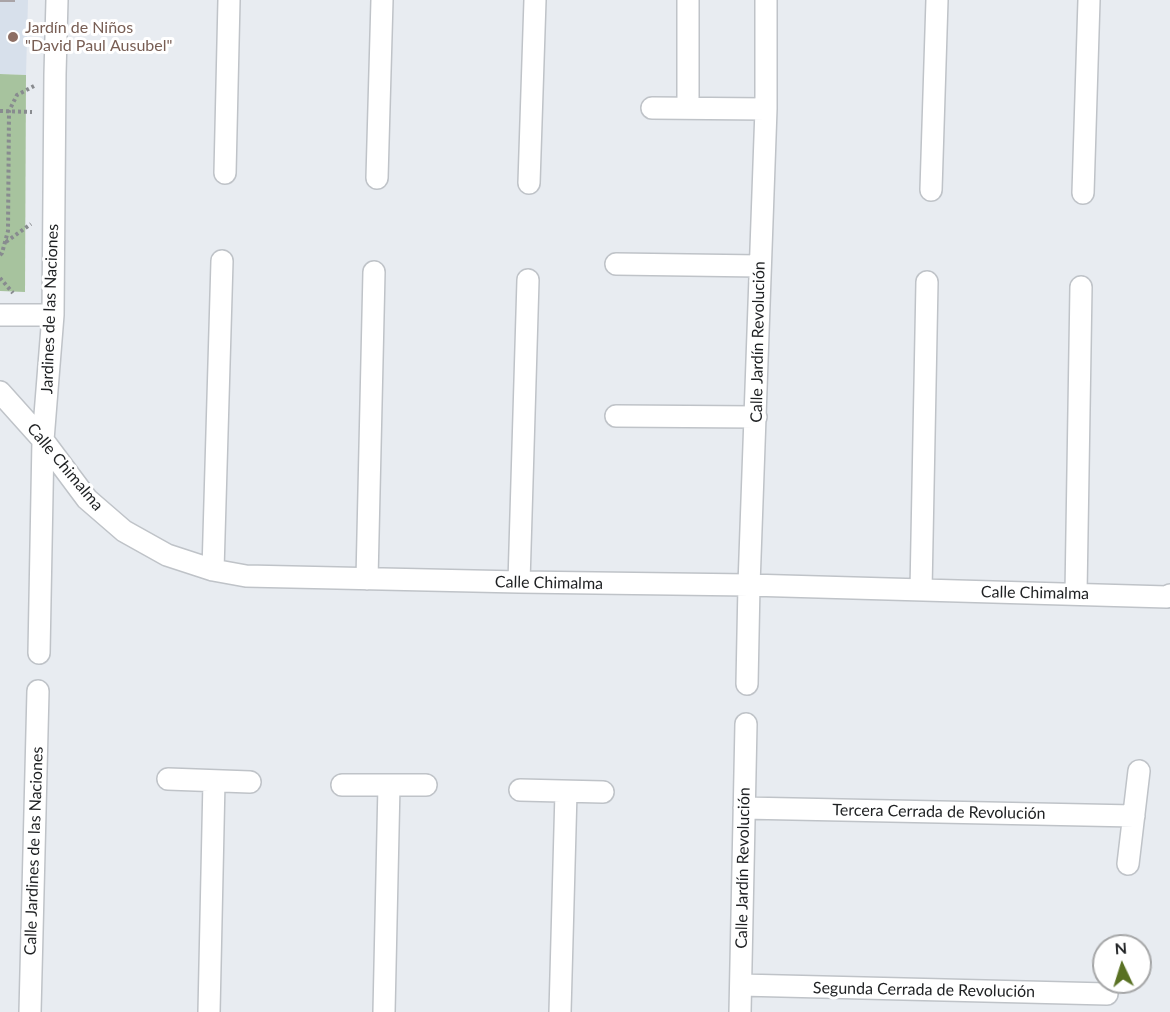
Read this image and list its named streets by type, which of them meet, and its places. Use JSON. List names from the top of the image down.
{
  "streets": {
    "street": [
      "Jardines de las Naciones",
      "Calle Jardín Revolución",
      "Calle Chimalma",
      "Tercera Cerrada de Revolución",
      "Calle Jardines de las Naciones",
      "Segunda Cerrada de Revolución"
    ]
  },
  "crossings": [
    ["Jardines de las Naciones", "Calle Chimalma"],
    ["Calle Jardín Revolución", "Calle Chimalma"],
    ["Calle Jardín Revolución", "Tercera Cerrada de Revolución"],
    ["Calle Jardín Revolución", "Segunda Cerrada de Revolución"]
  ],
  "places": ["Jardín de Niños \"David Paul Ausubel\""],
  "north": "top"
}
